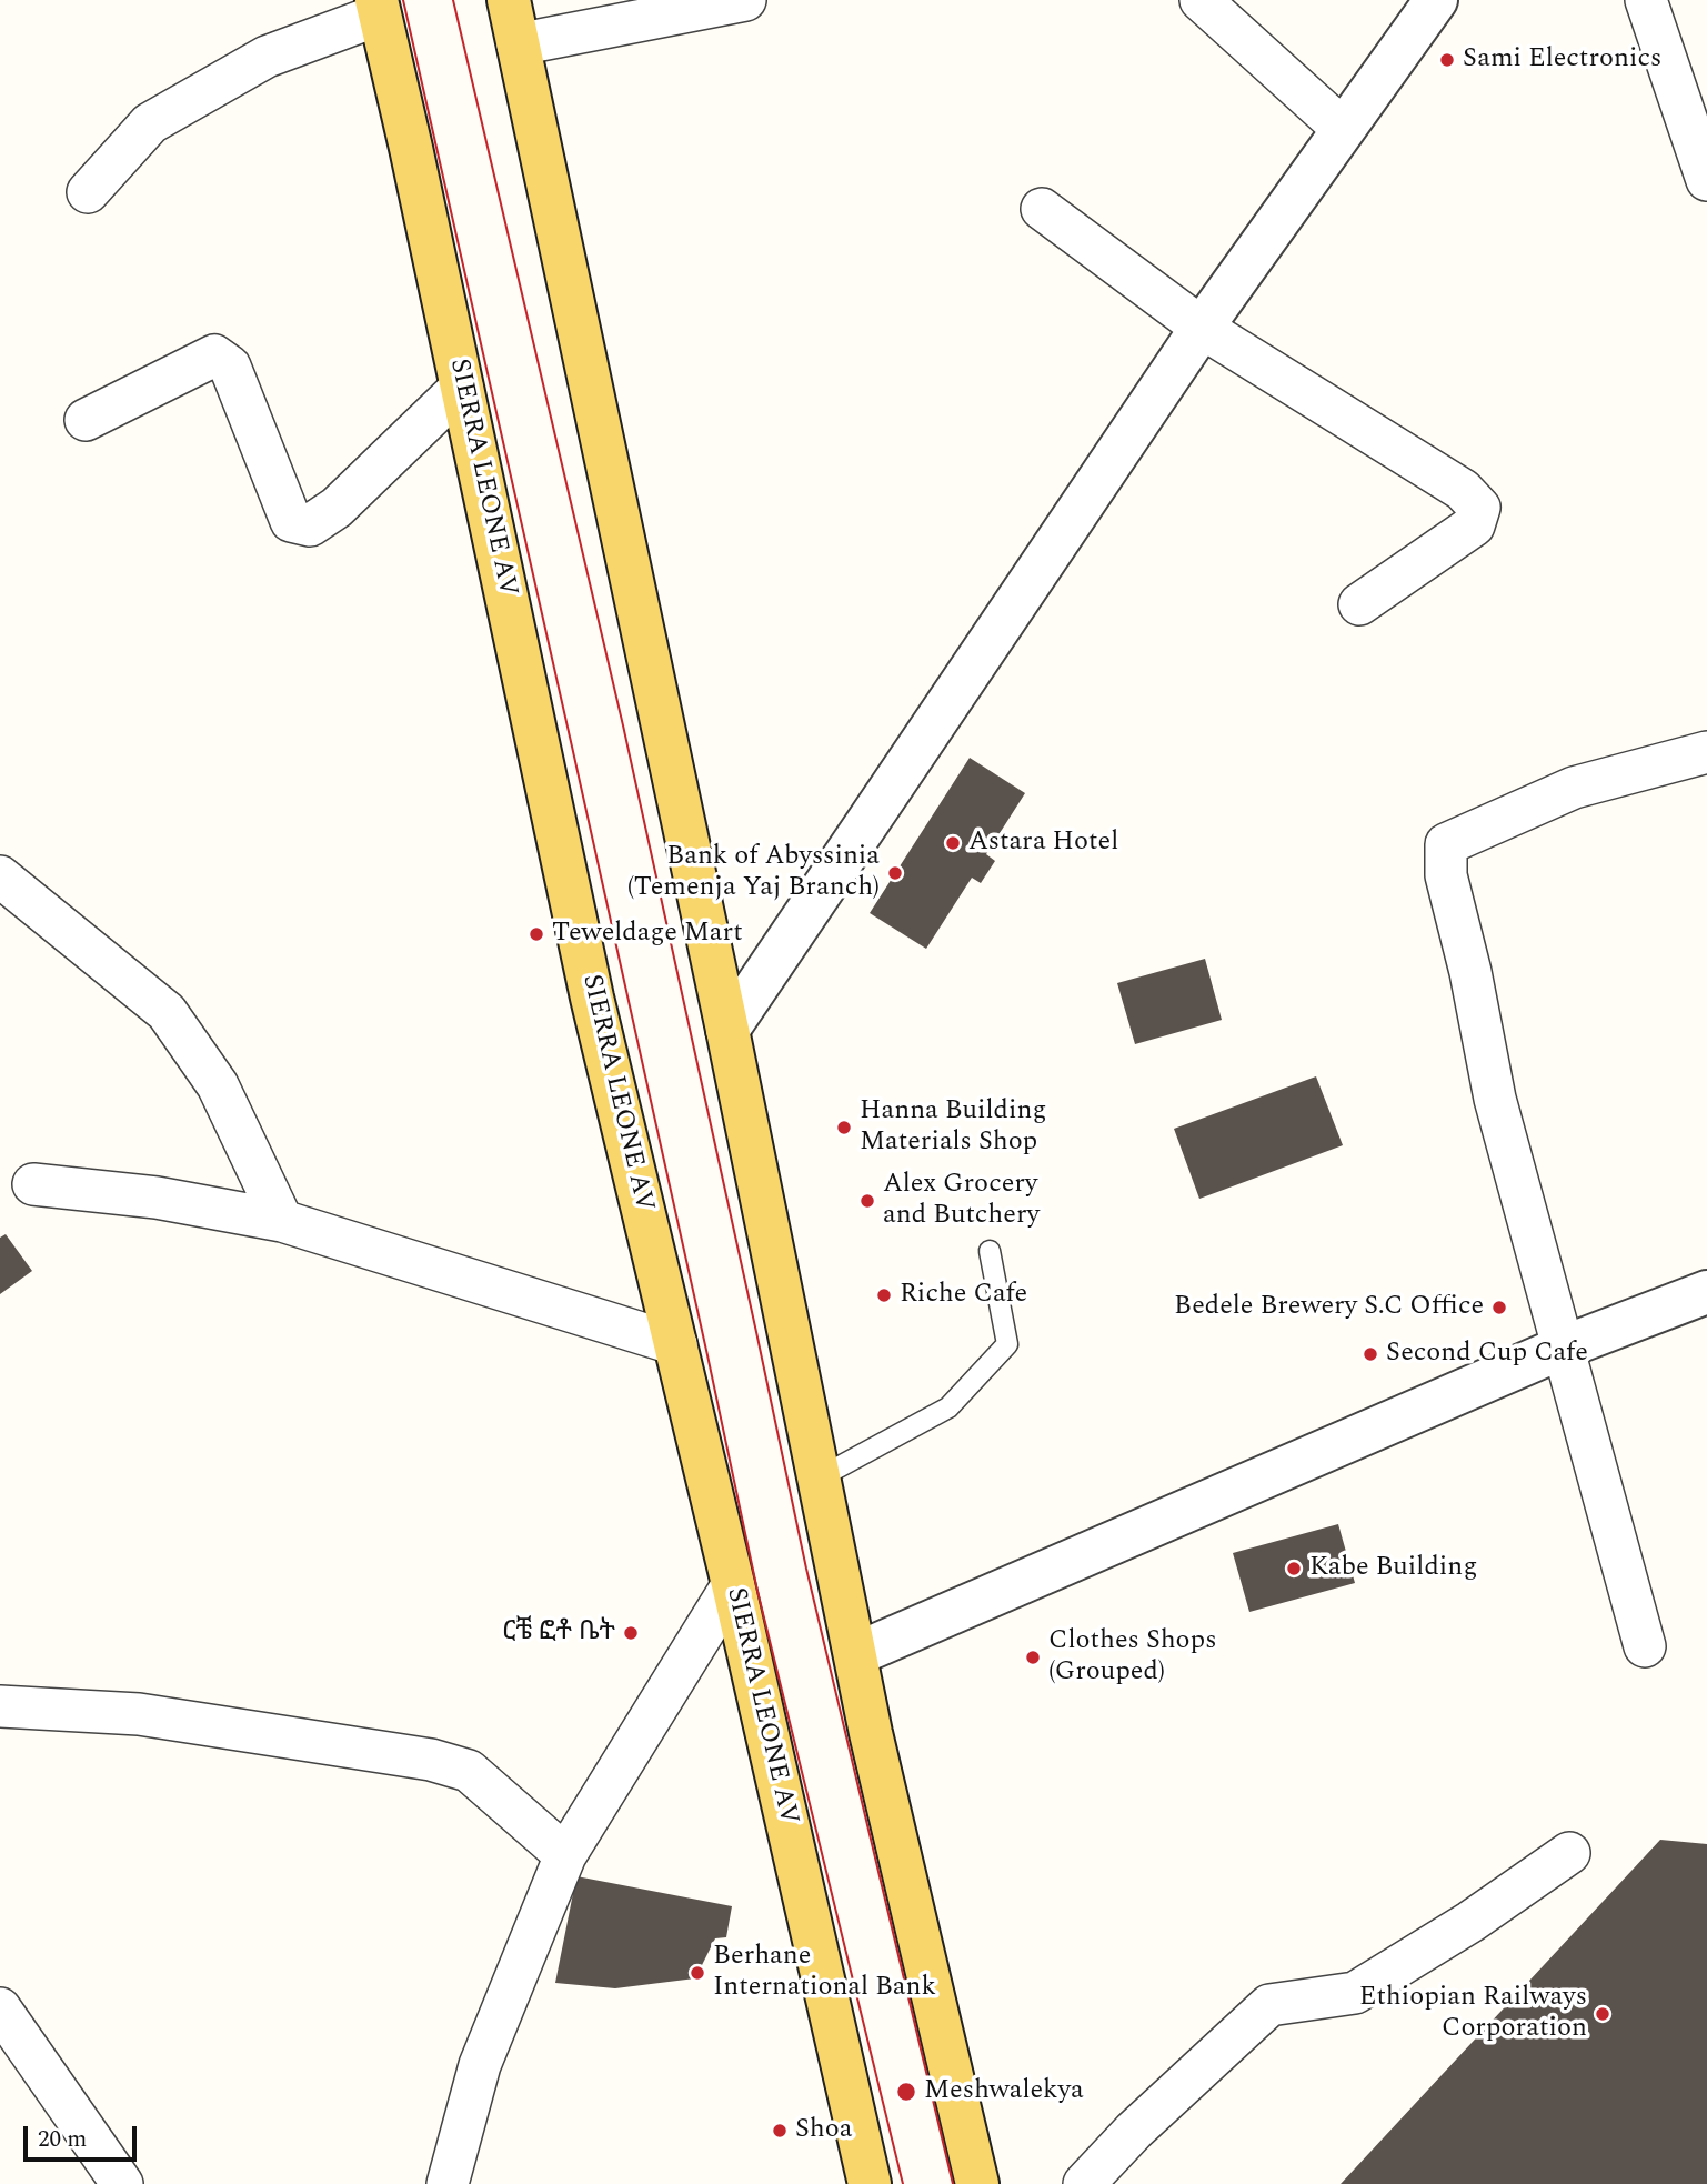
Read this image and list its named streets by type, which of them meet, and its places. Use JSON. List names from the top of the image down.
{
  "streets": {
    "main road": ["SIERRA LEONE AV"]
  },
  "places": [
    "Sami Electronics",
    "Astara Hotel",
    "Bank of Abyssinia (Temenja Yaj Branch)",
    "Teweldage Mart",
    "Hanna Building Materials Shop",
    "Alex Grocery and Butchery",
    "Riche Cafe",
    "Bedele Brewery S.C Office",
    "Second Cup Cafe",
    "Kabe Building",
    "ርቼ ፎቶ ቤት",
    "Clothes Shops (Grouped)",
    "Berhane International Bank",
    "Ethiopian Railways Corporation",
    "Meshwalekya",
    "Shoa"
  ],
  "scale_bar": "20 m"
}
